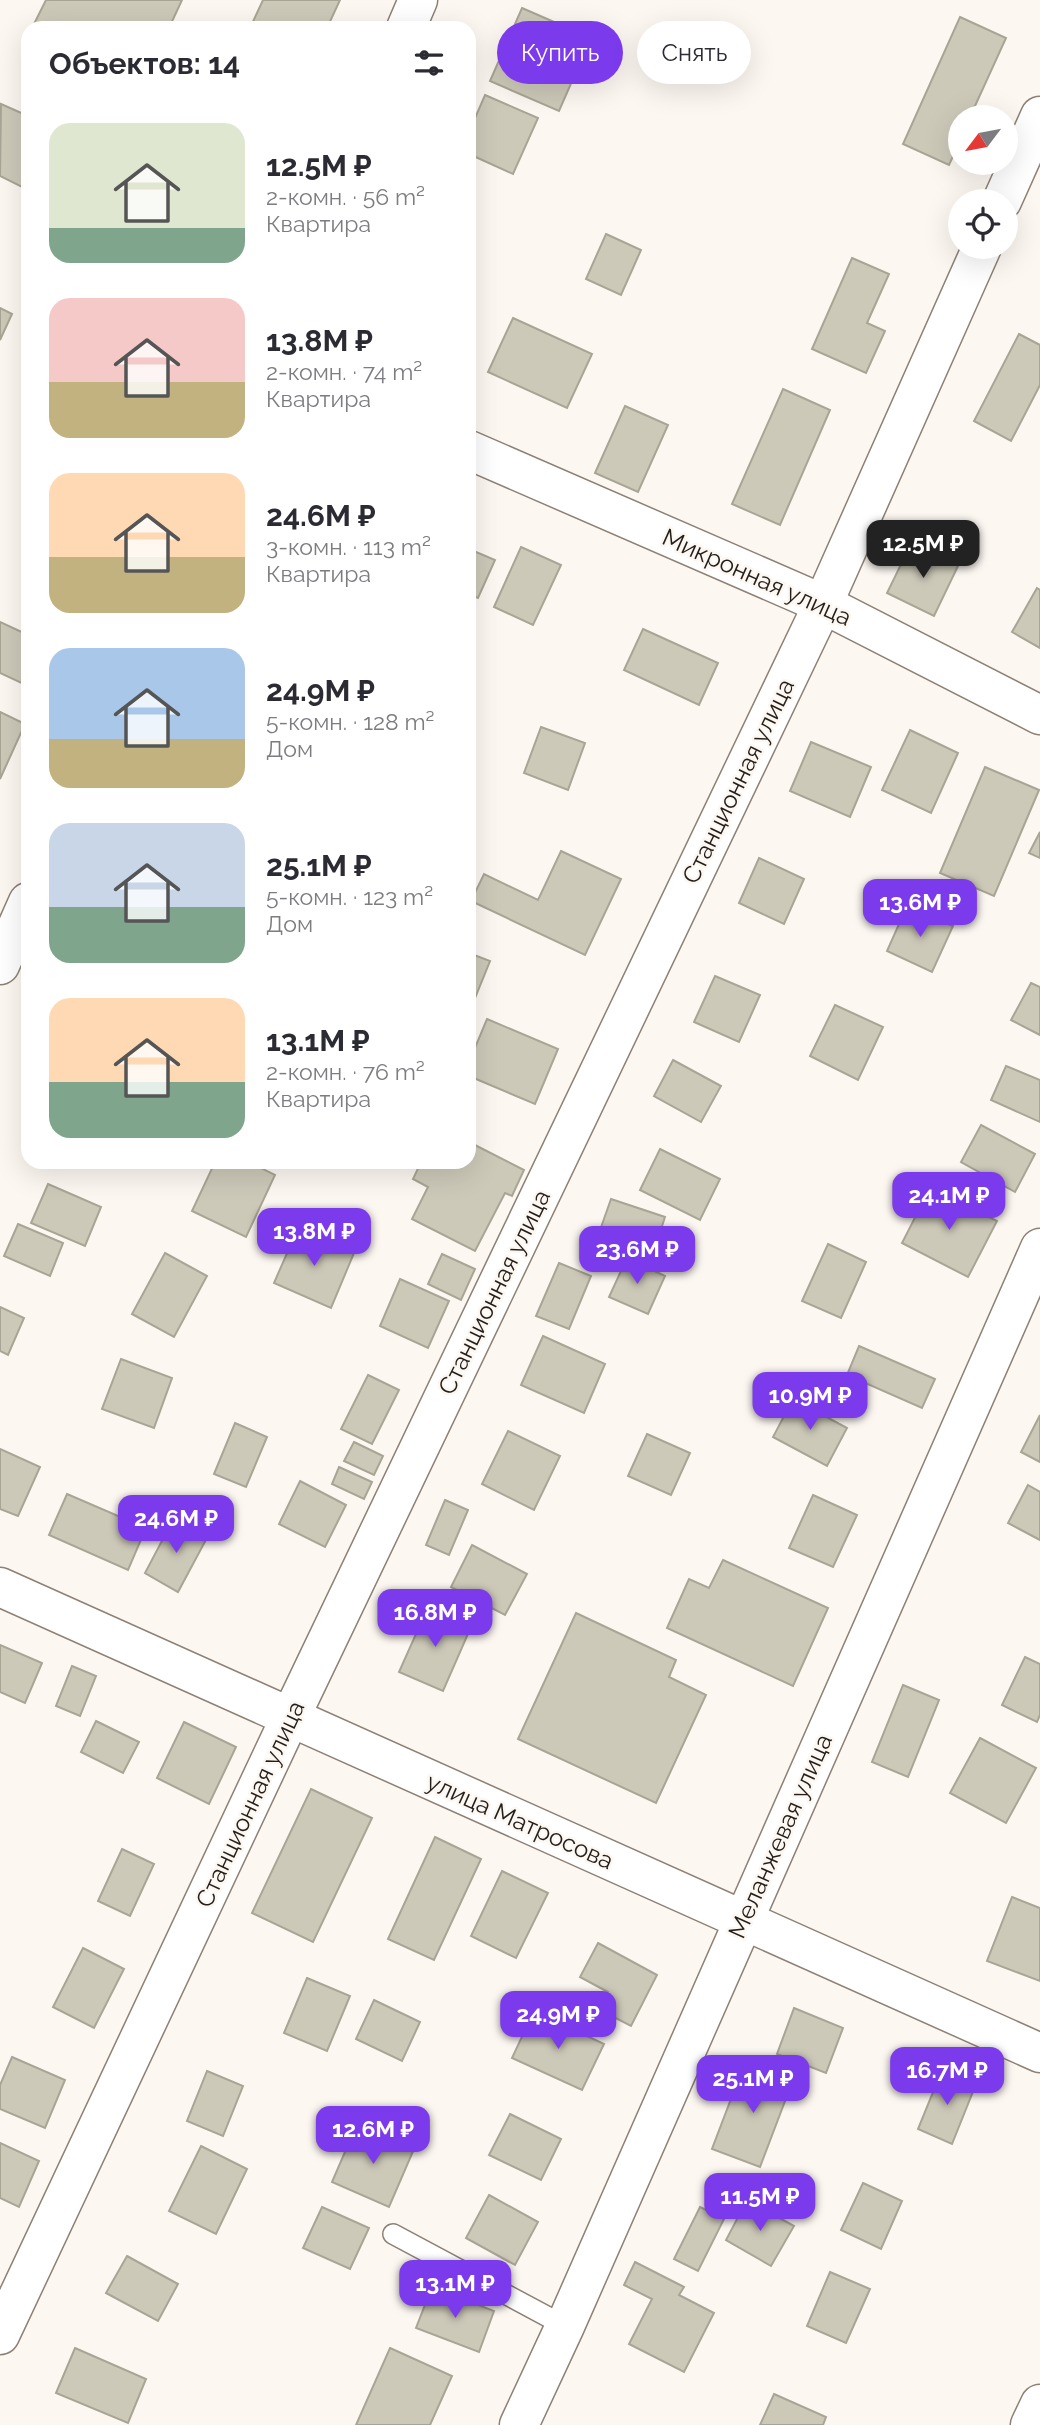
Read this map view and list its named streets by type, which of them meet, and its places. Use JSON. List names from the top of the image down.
{
  "streets": {
    "street": [
      "Микронная улица",
      "Станционная улица",
      "улица Матросова",
      "Меланжевая улица"
    ]
  },
  "crossings": [
    ["Микронная улица", "Станционная улица"],
    ["Станционная улица", "улица Матросова"],
    ["улица Матросова", "Меланжевая улица"]
  ],
  "north": "bottom left",
  "page": {
    "chip": ["Купить", "Снять"],
    "heading": "Объектов: 14",
    "list": [
      {
        "name": "12.5M ₽",
        "note": "2-комн. · 56 m² · Квартира"
      },
      {
        "name": "13.8M ₽",
        "note": "2-комн. · 74 m² · Квартира"
      },
      {
        "name": "24.6M ₽",
        "note": "3-комн. · 113 m² · Квартира"
      },
      {
        "name": "24.9M ₽",
        "note": "5-комн. · 128 m² · Дом"
      },
      {
        "name": "25.1M ₽",
        "note": "5-комн. · 123 m² · Дом"
      },
      {
        "name": "13.1M ₽",
        "note": "2-комн. · 76 m² · Квартира"
      }
    ],
    "price": [
      "12.5M ₽",
      "13.6M ₽",
      "24.1M ₽",
      "13.8M ₽",
      "23.6M ₽",
      "10.9M ₽",
      "24.6M ₽",
      "16.8M ₽",
      "24.9M ₽",
      "16.7M ₽",
      "25.1M ₽",
      "12.6M ₽",
      "11.5M ₽",
      "13.1M ₽"
    ]
  }
}
